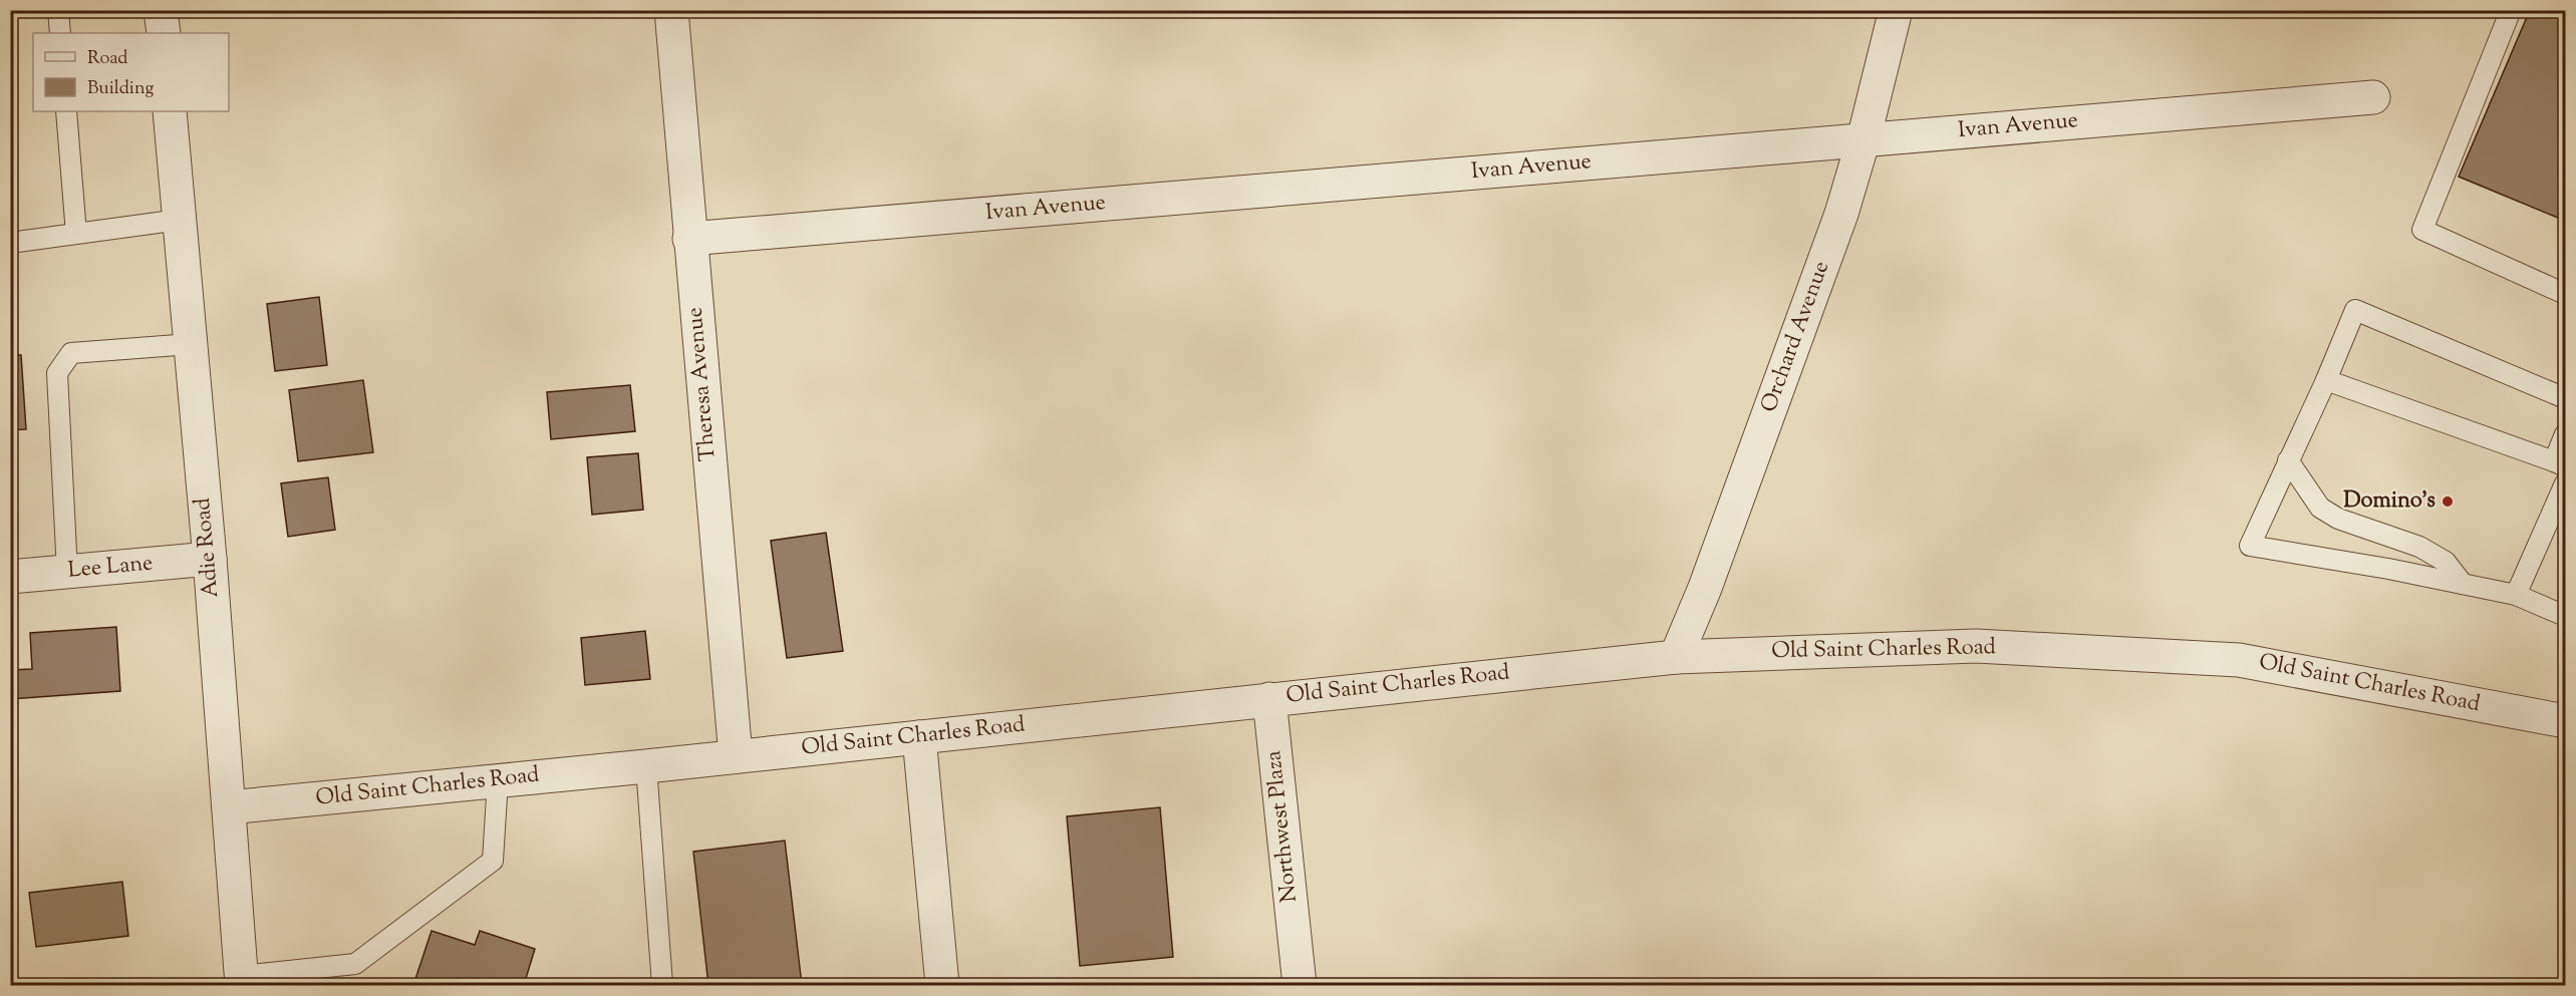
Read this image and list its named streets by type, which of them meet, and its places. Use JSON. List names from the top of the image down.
{
  "streets": {
    "street": [
      "Ivan Avenue",
      "Orchard Avenue",
      "Theresa Avenue",
      "Adie Road",
      "Lee Lane",
      "Old Saint Charles Road",
      "Northwest Plaza"
    ]
  },
  "crossings": [
    ["Ivan Avenue", "Orchard Avenue"],
    ["Ivan Avenue", "Theresa Avenue"],
    ["Orchard Avenue", "Old Saint Charles Road"],
    ["Theresa Avenue", "Old Saint Charles Road"],
    ["Adie Road", "Lee Lane"],
    ["Adie Road", "Old Saint Charles Road"],
    ["Old Saint Charles Road", "Northwest Plaza"]
  ],
  "places": ["Domino's"],
  "legend": ["Road", "Building"]
}
